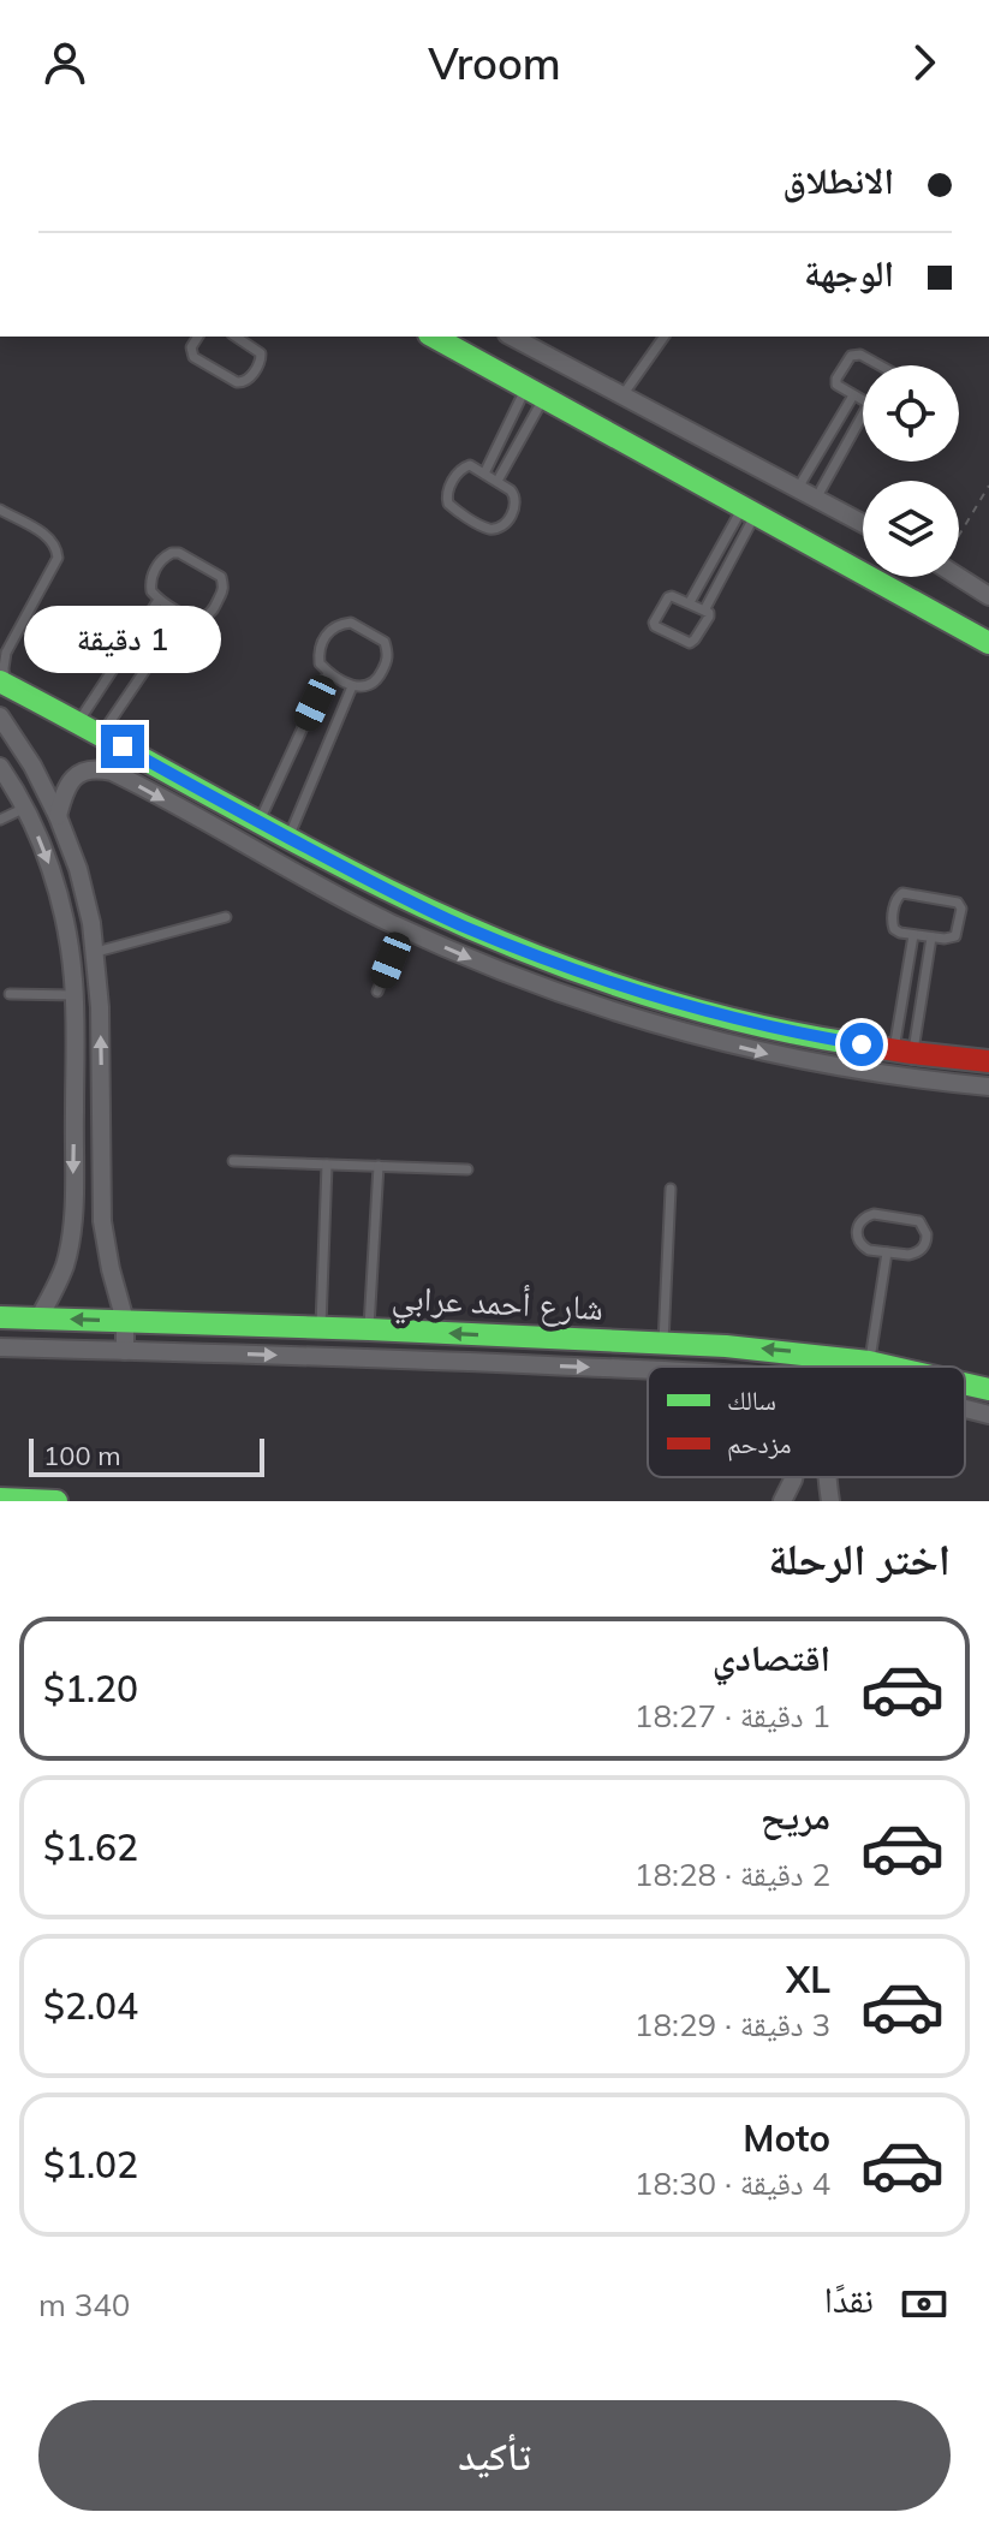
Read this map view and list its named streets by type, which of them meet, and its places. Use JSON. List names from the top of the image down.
{
  "streets": {
    "main road": ["شارع أحمد عرابي"]
  },
  "one_way": ["شارع أحمد عرابي"],
  "legend": ["سالك", "مزدحم"],
  "scale_bar": "100 m",
  "page": {
    "header": "Vroom",
    "banner": ["الانطلاق", "الوجهة"],
    "bubble": "1 دقيقة",
    "scale": "100 m",
    "heading": "اختر الرحلة",
    "list": [
      {
        "name": "اقتصادي",
        "note": "1 دقيقة · 18:27",
        "value": "$1.20"
      },
      {
        "name": "مريح",
        "note": "2 دقيقة · 18:28",
        "value": "$1.62"
      },
      {
        "name": "XL",
        "note": "3 دقيقة · 18:29",
        "value": "$2.04"
      },
      {
        "name": "Moto",
        "note": "4 دقيقة · 18:30",
        "value": "$1.02"
      }
    ],
    "pay": ["نقدًا", "340 m"],
    "buttons": "تأكيد"
  }
}
